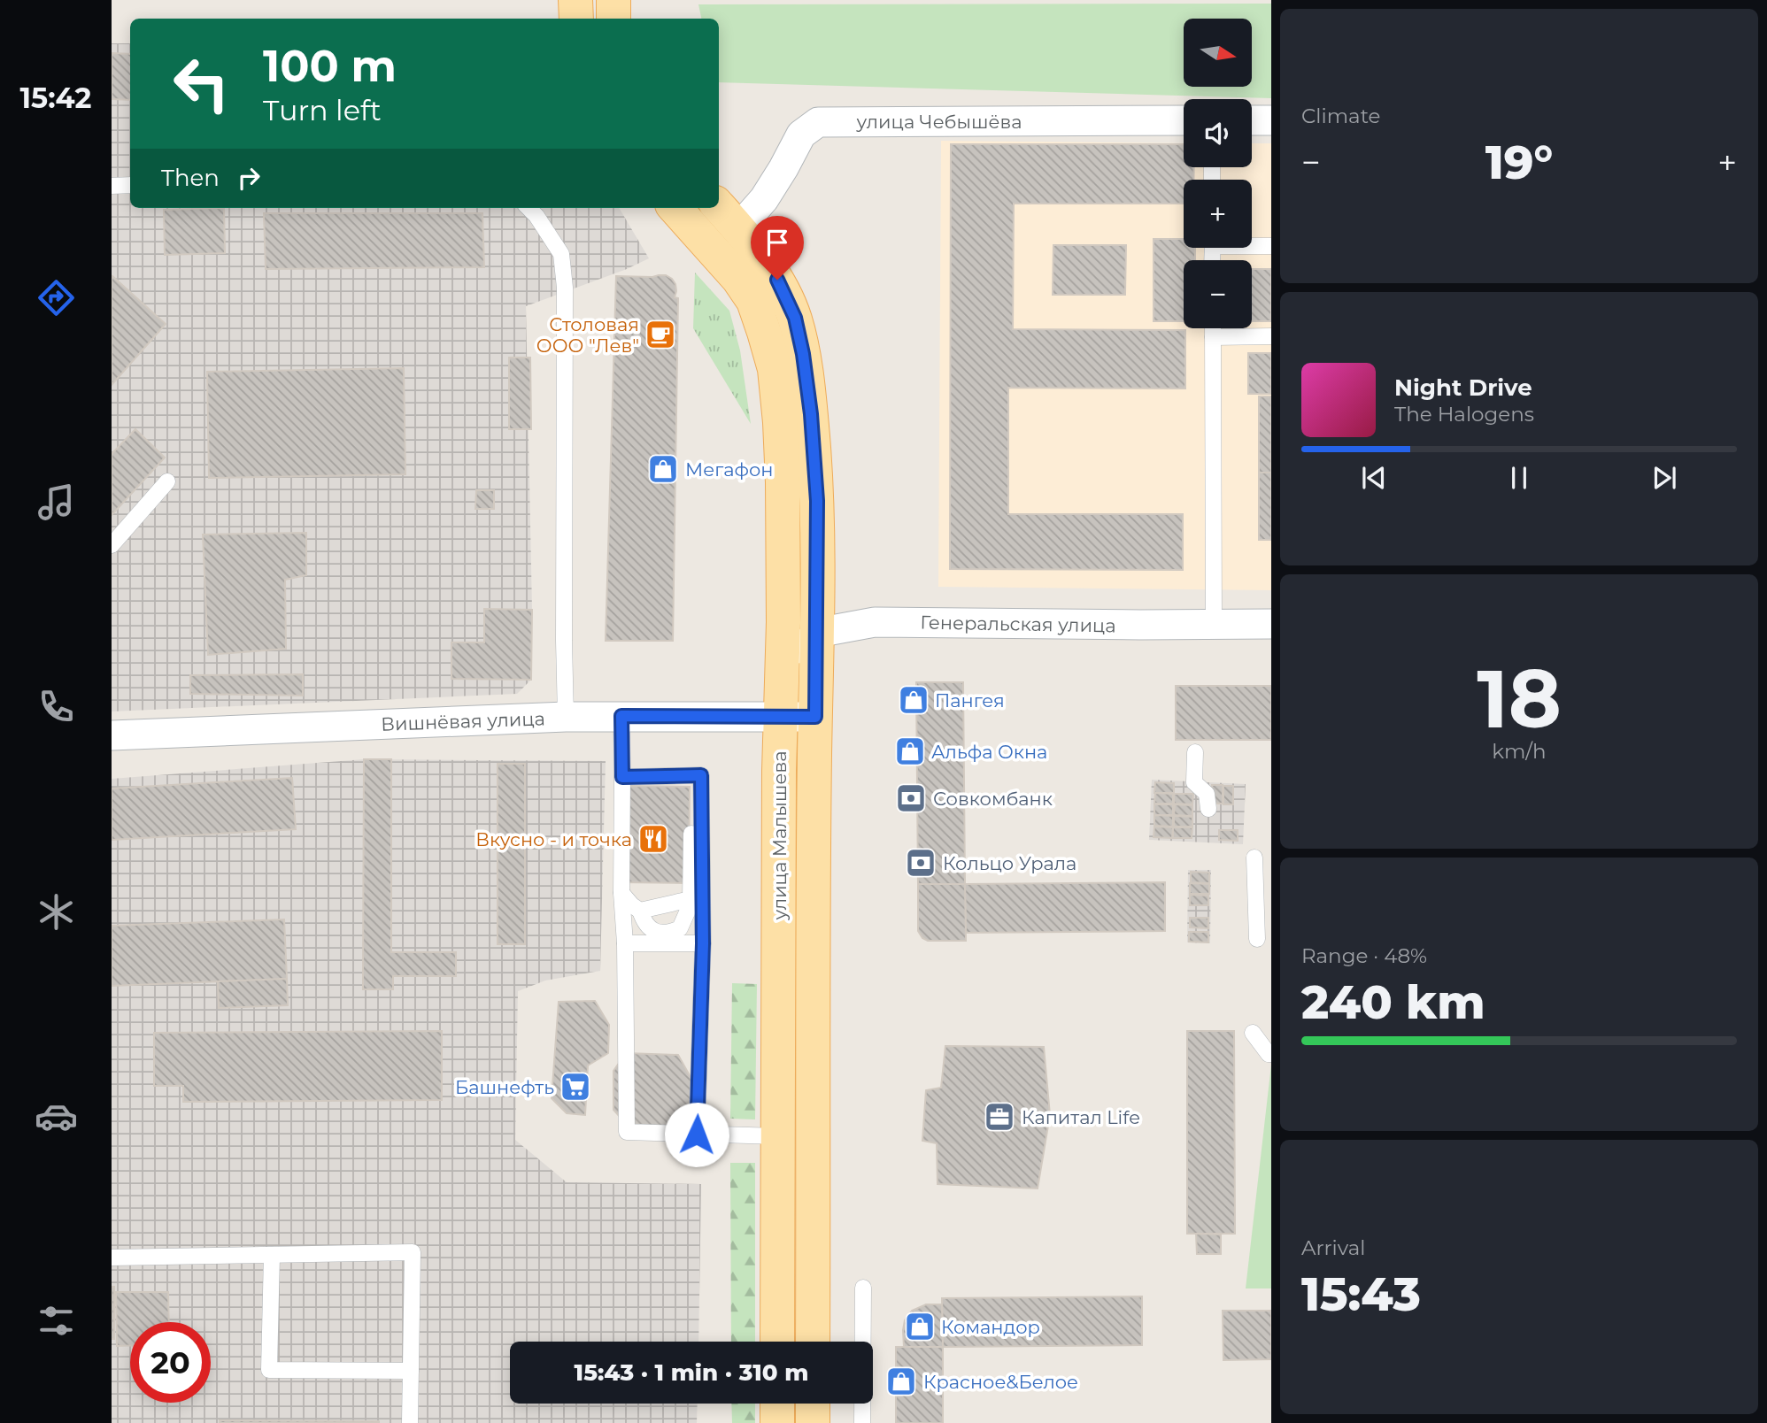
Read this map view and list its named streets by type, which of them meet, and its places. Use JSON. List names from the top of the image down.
{
  "streets": {
    "main road": ["улица Малышева"],
    "street": ["улица Чебышёва", "Генеральская улица", "Вишнёвая улица"]
  },
  "crossings": [
    ["улица Чебышёва", "улица Малышева"],
    ["Генеральская улица", "улица Малышева"],
    ["Вишнёвая улица", "улица Малышева"]
  ],
  "places": {
    "cafe": ["Столовая ООО \"Лев\""],
    "shop": [
      "Мегафон",
      "Пангея",
      "Альфа Окна",
      "Командор",
      "Красное&Белое"
    ],
    "bank": ["Совкомбанк", "Кольцо Урала"],
    "restaurant": ["Вкусно - и точка"],
    "supermarket": ["Башнефть"],
    "office": ["Капитал Life"]
  },
  "north": "right",
  "page": {
    "tabs": "15:42",
    "tile": [
      "Climate",
      ["18", "km/h"],
      ["Range · 48%", "240 km"],
      ["Arrival", "15:43"]
    ],
    "map_buttons": ["+", "−"],
    "turn": ["100 m", "Turn left"],
    "heat": ["−", "19°", "+"],
    "then": "Then",
    "song": ["Night Drive", "The Halogens"],
    "limit": "20",
    "trip": "15:43 · 1 min · 310 m"
  }
}
